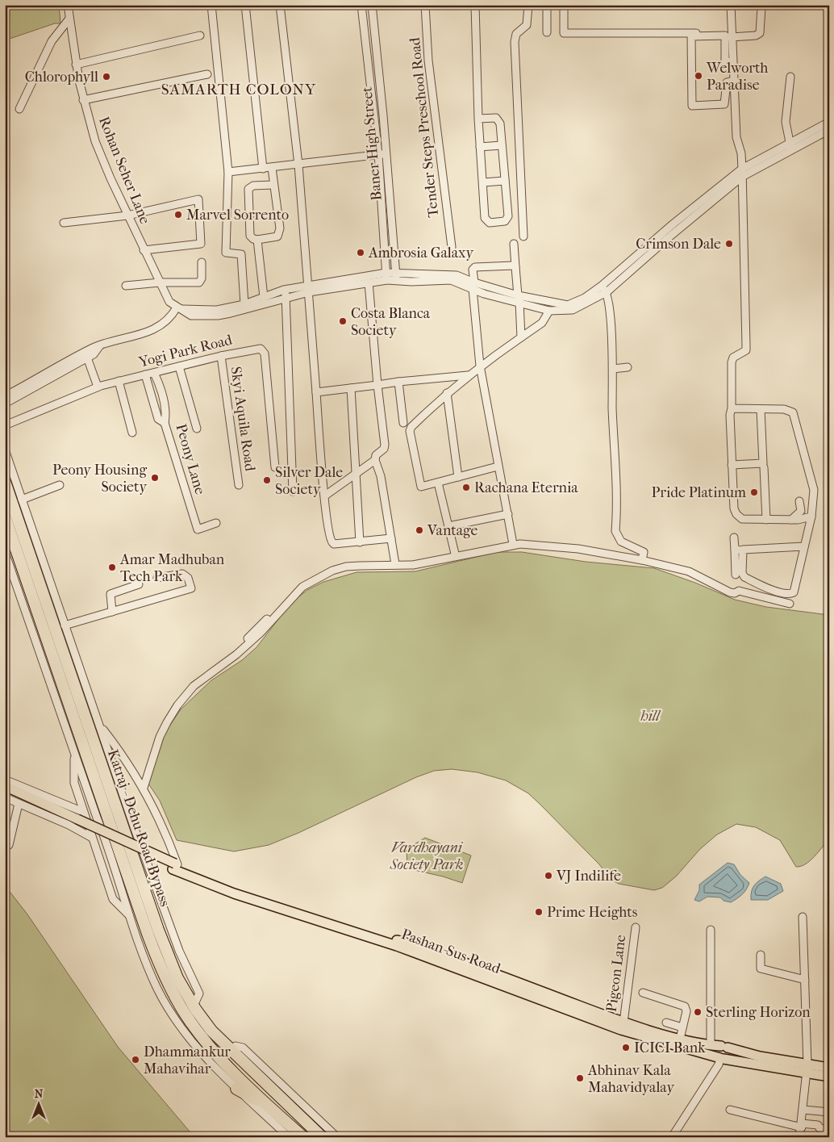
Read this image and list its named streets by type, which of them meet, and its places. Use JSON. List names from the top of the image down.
{
  "streets": {
    "highway": ["Katraj - Dehu Road Bypass"],
    "main road": ["Pashan-Sus Road"],
    "street": [
      "Tender Steps Preschool Road",
      "Baner High Street",
      "Rohan Seher Lane",
      "Yogi Park Road",
      "Skyi Aquila Road",
      "Peony Lane",
      "Pigeon Lane"
    ]
  },
  "crossings": [
    ["Yogi Park Road", "Skyi Aquila Road"],
    ["Yogi Park Road", "Peony Lane"],
    ["Pashan-Sus Road", "Pigeon Lane"]
  ],
  "districts": ["SAMARTH COLONY"],
  "parks": ["hill", "Vardhayani Society Park"],
  "places": [
    "Welworth Paradise",
    "Chlorophyll",
    "Marvel Sorrento",
    "Crimson Dale",
    "Ambrosia Galaxy",
    "Costa Blanca Society",
    "Peony Housing Society",
    "Silver Dale Society",
    "Rachana Eternia",
    "Pride Platinum",
    "Vantage",
    "Amar Madhuban Tech Park",
    "VJ Indilife",
    "Prime Heights",
    "Sterling Horizon",
    "ICICI Bank",
    "Dhammankur Mahavihar",
    "Abhinav Kala Mahavidyalay"
  ],
  "north": "top"
}
